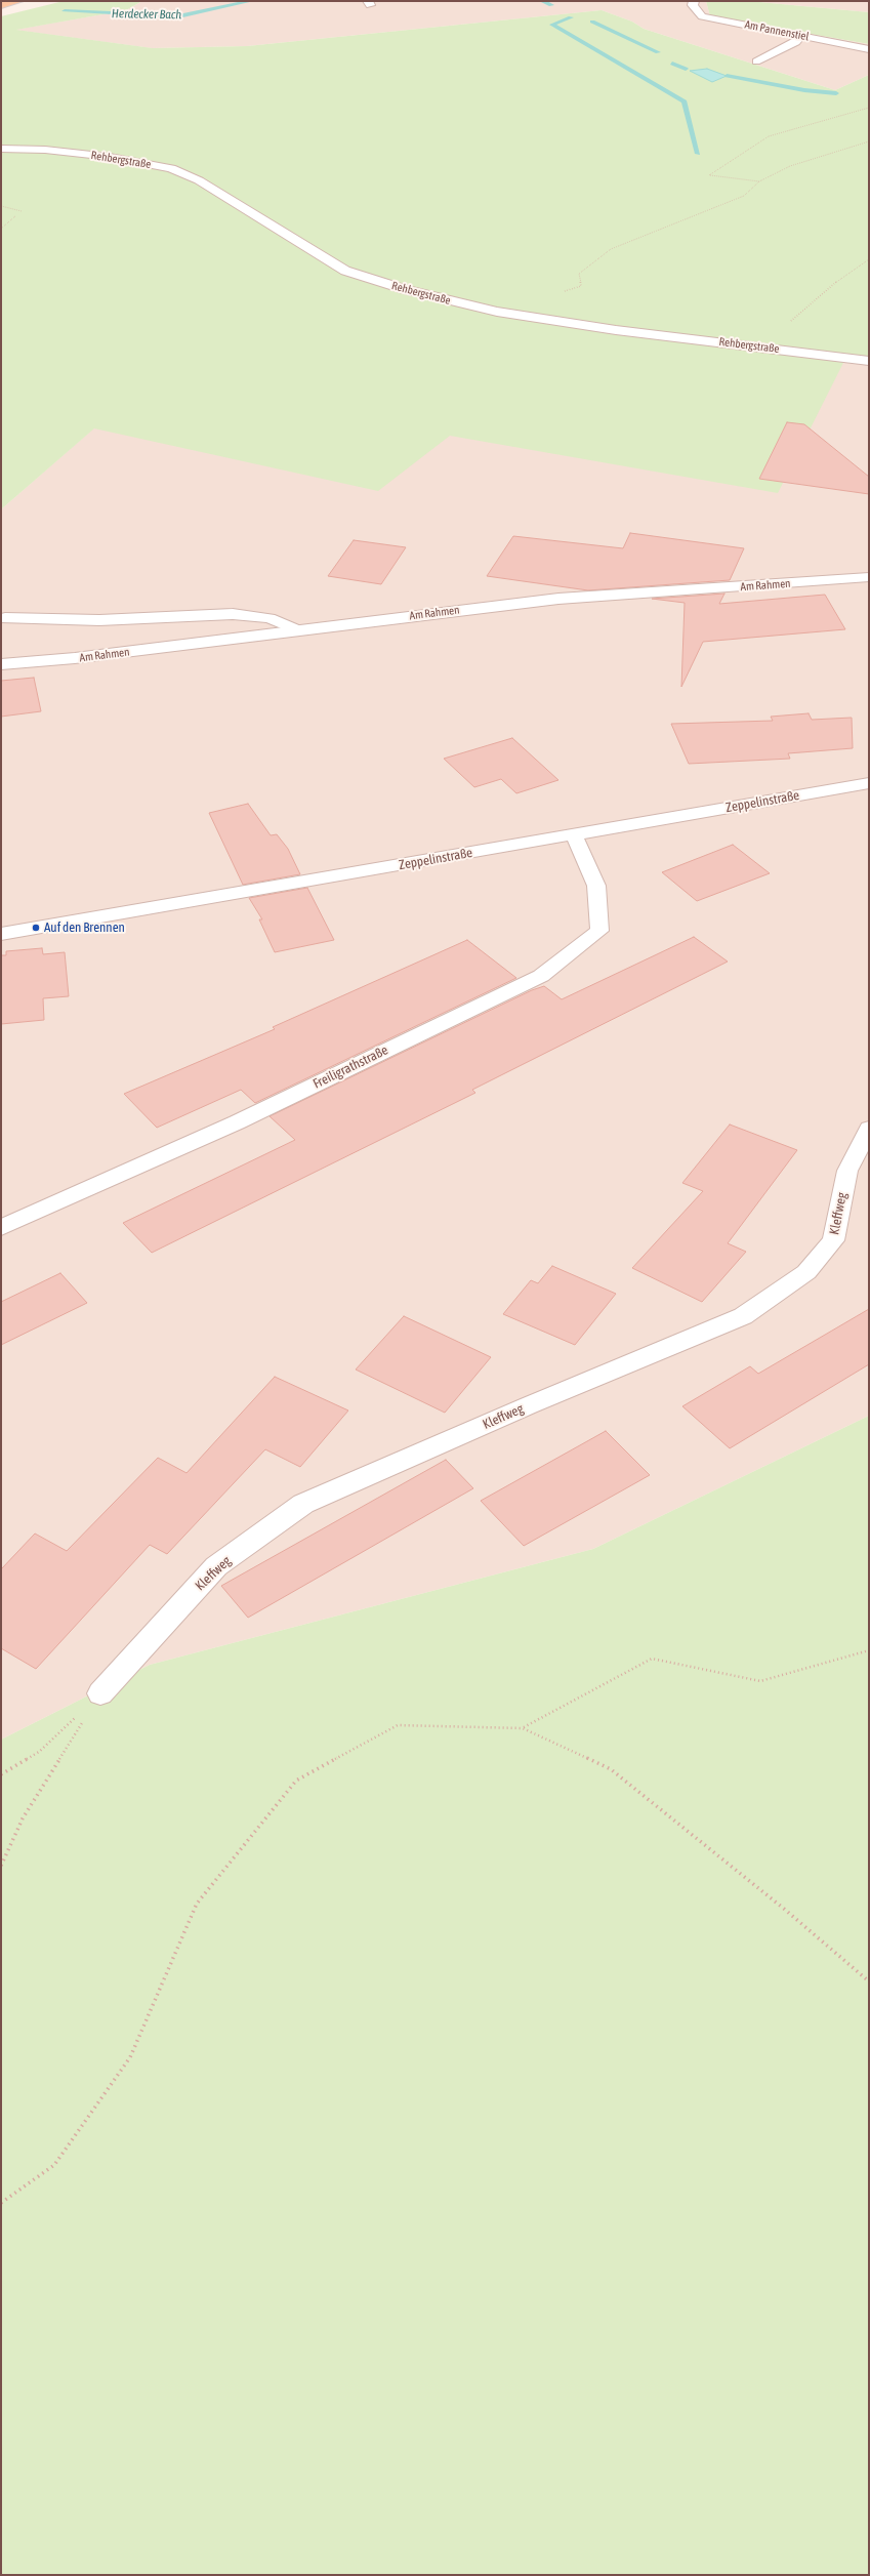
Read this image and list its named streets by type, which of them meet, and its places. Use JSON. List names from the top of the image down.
{
  "streets": {
    "street": [
      "Am Pannenstiel",
      "Rehbergstraße",
      "Am Rahmen",
      "Zeppelinstraße",
      "Freiligrathstraße",
      "Kleffweg"
    ]
  },
  "crossings": [
    ["Zeppelinstraße", "Freiligrathstraße"]
  ],
  "water": ["Herdecker Bach"],
  "places": ["Auf den Brennen"]
}
